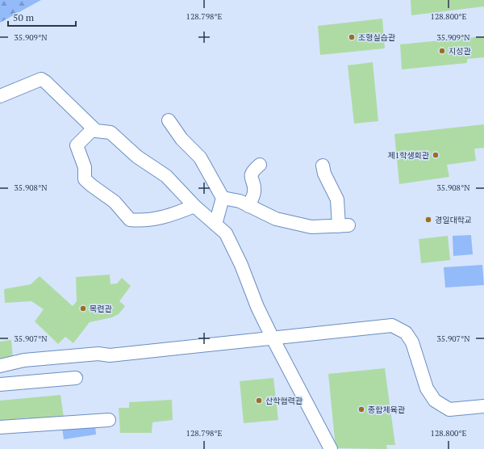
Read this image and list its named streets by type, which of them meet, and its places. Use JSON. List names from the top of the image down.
{
  "places": [
    "조형실습관",
    "지성관",
    "제1학생회관",
    "경일대학교",
    "목련관",
    "산학협력관",
    "종합체육관"
  ],
  "scale_bar": "50 m",
  "coordinates": [
    "128.798°E",
    "128.800°E",
    "35.909°N",
    "35.908°N",
    "35.907°N"
  ]
}
